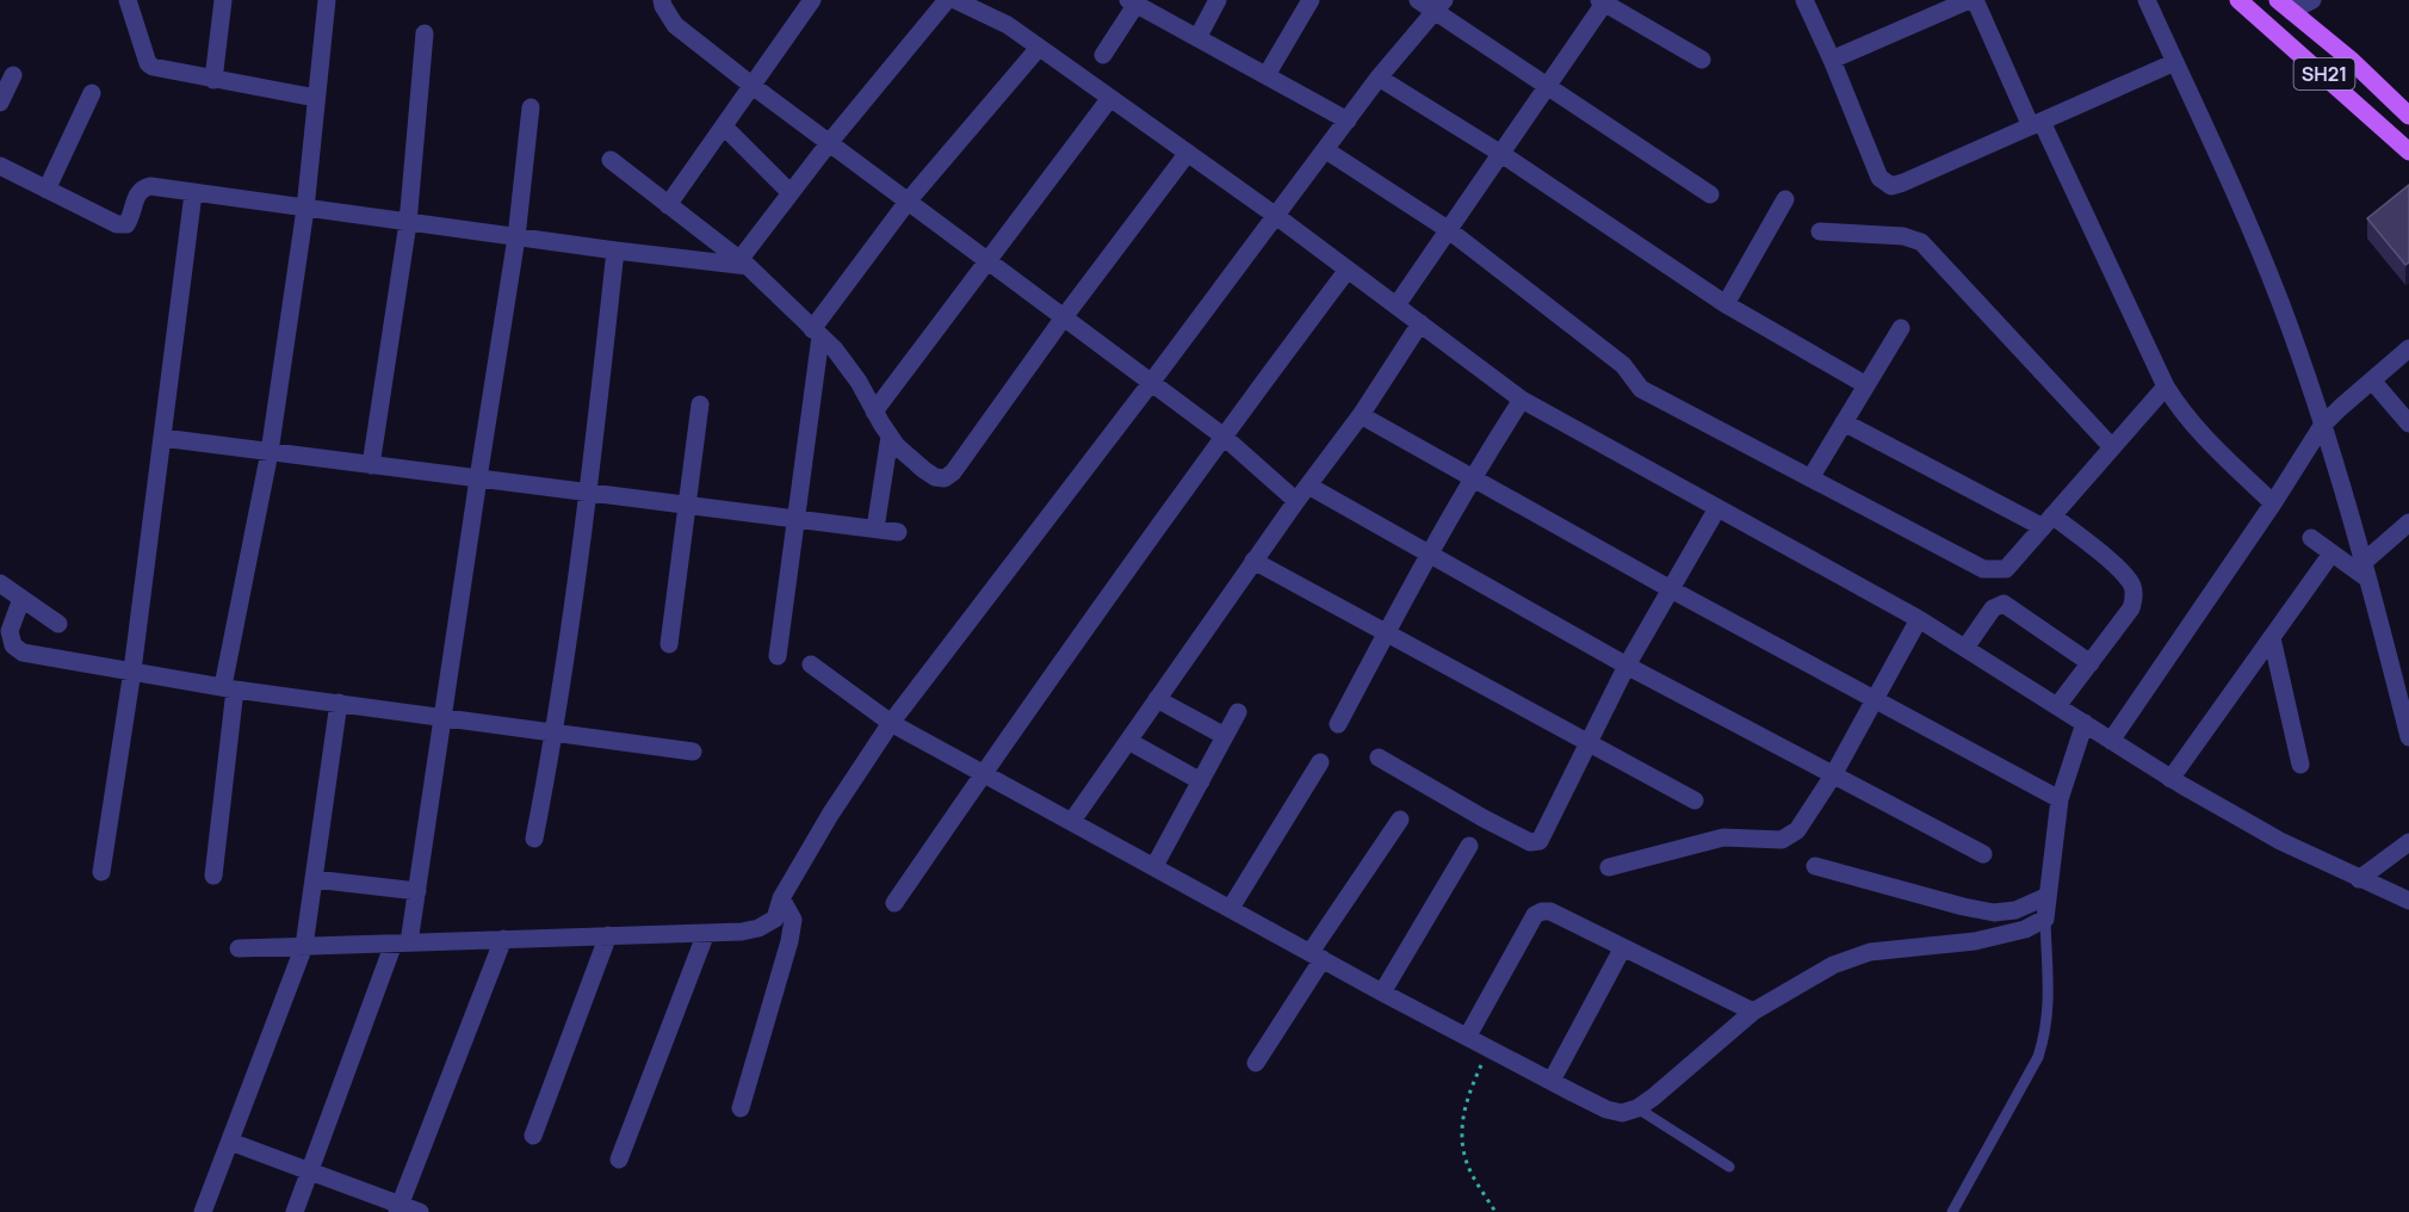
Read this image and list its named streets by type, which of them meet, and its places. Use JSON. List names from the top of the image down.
{
  "streets": {
    "main road": ["SH21"]
  }
}
